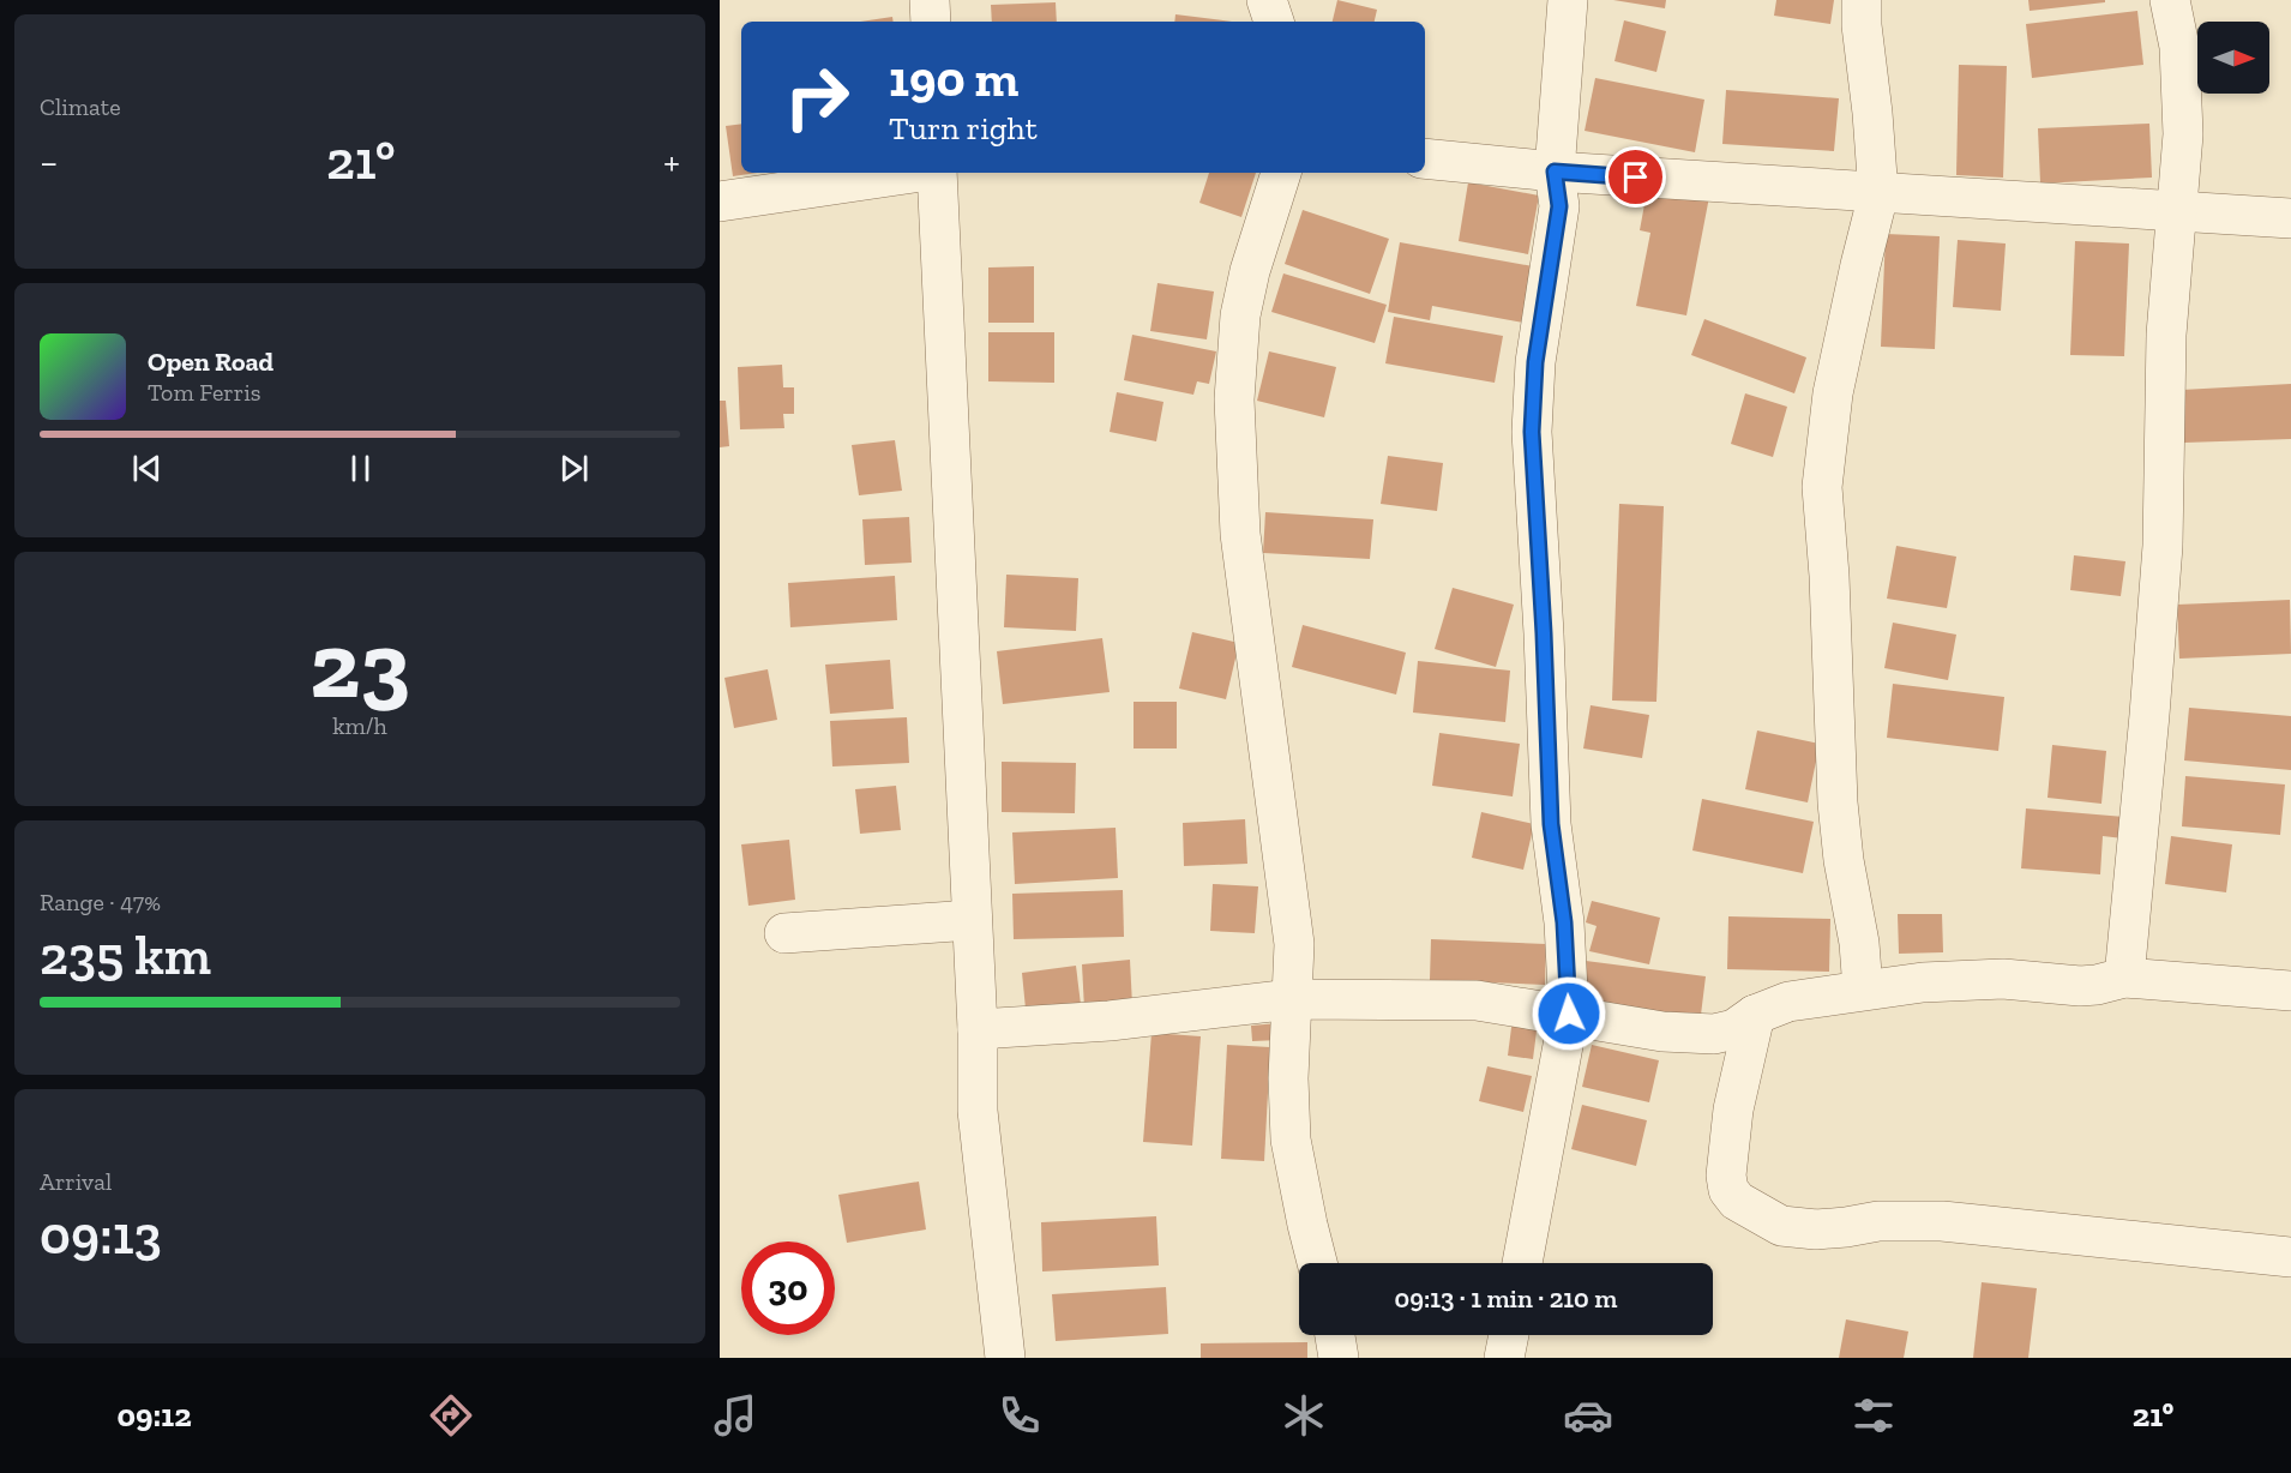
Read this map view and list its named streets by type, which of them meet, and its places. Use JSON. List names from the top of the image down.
{
  "north": "right",
  "page": {
    "tile": [
      "Climate",
      ["23", "km/h"],
      ["Range · 47%", "235 km"],
      ["Arrival", "09:13"]
    ],
    "turn": ["190 m", "Turn right"],
    "heat": ["−", "21°", "+"],
    "song": ["Open Road", "Tom Ferris"],
    "limit": "30",
    "trip": "09:13 · 1 min · 210 m",
    "tabs": ["09:12", "21°"]
  }
}
